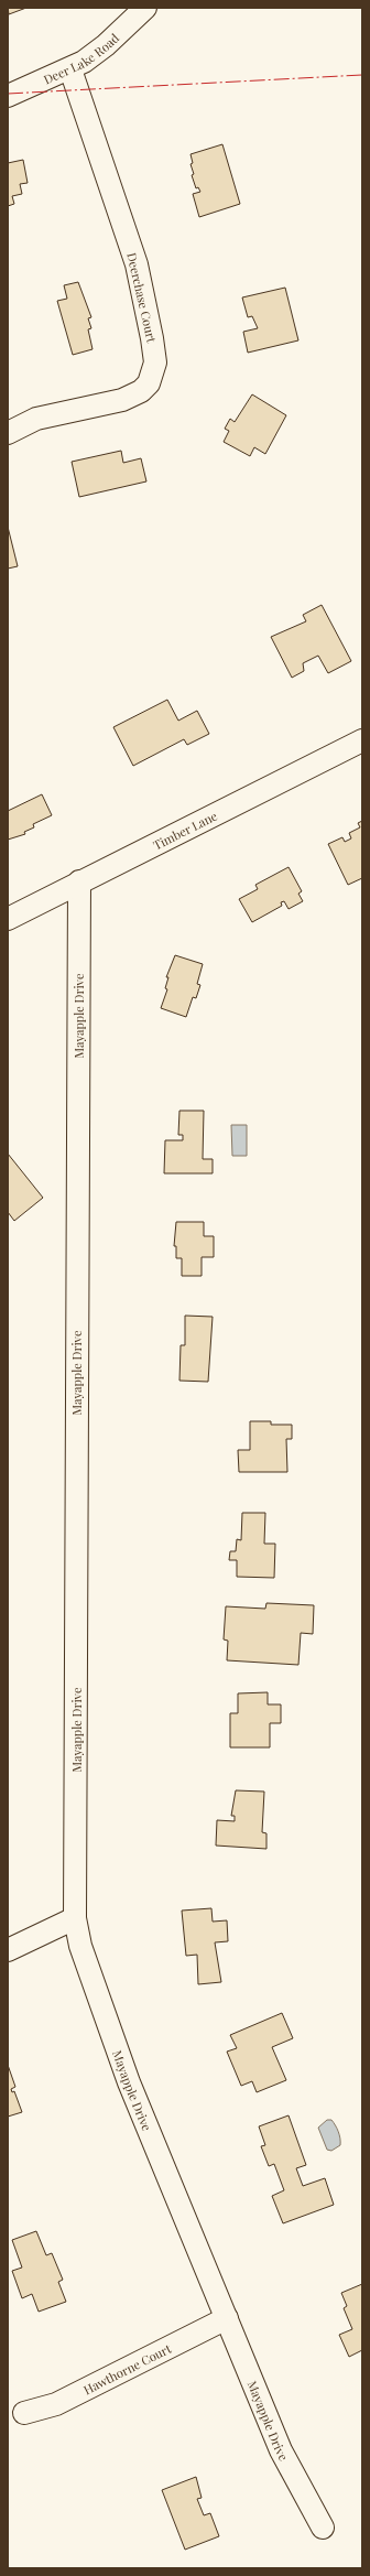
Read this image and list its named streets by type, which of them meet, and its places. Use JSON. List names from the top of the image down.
{
  "streets": {
    "street": [
      "Deer Lake Road",
      "Deerchase Court",
      "Timber Lane",
      "Mayapple Drive",
      "Hawthorne Court"
    ]
  },
  "crossings": [
    ["Deer Lake Road", "Deerchase Court"],
    ["Timber Lane", "Mayapple Drive"],
    ["Mayapple Drive", "Hawthorne Court"]
  ]
}
